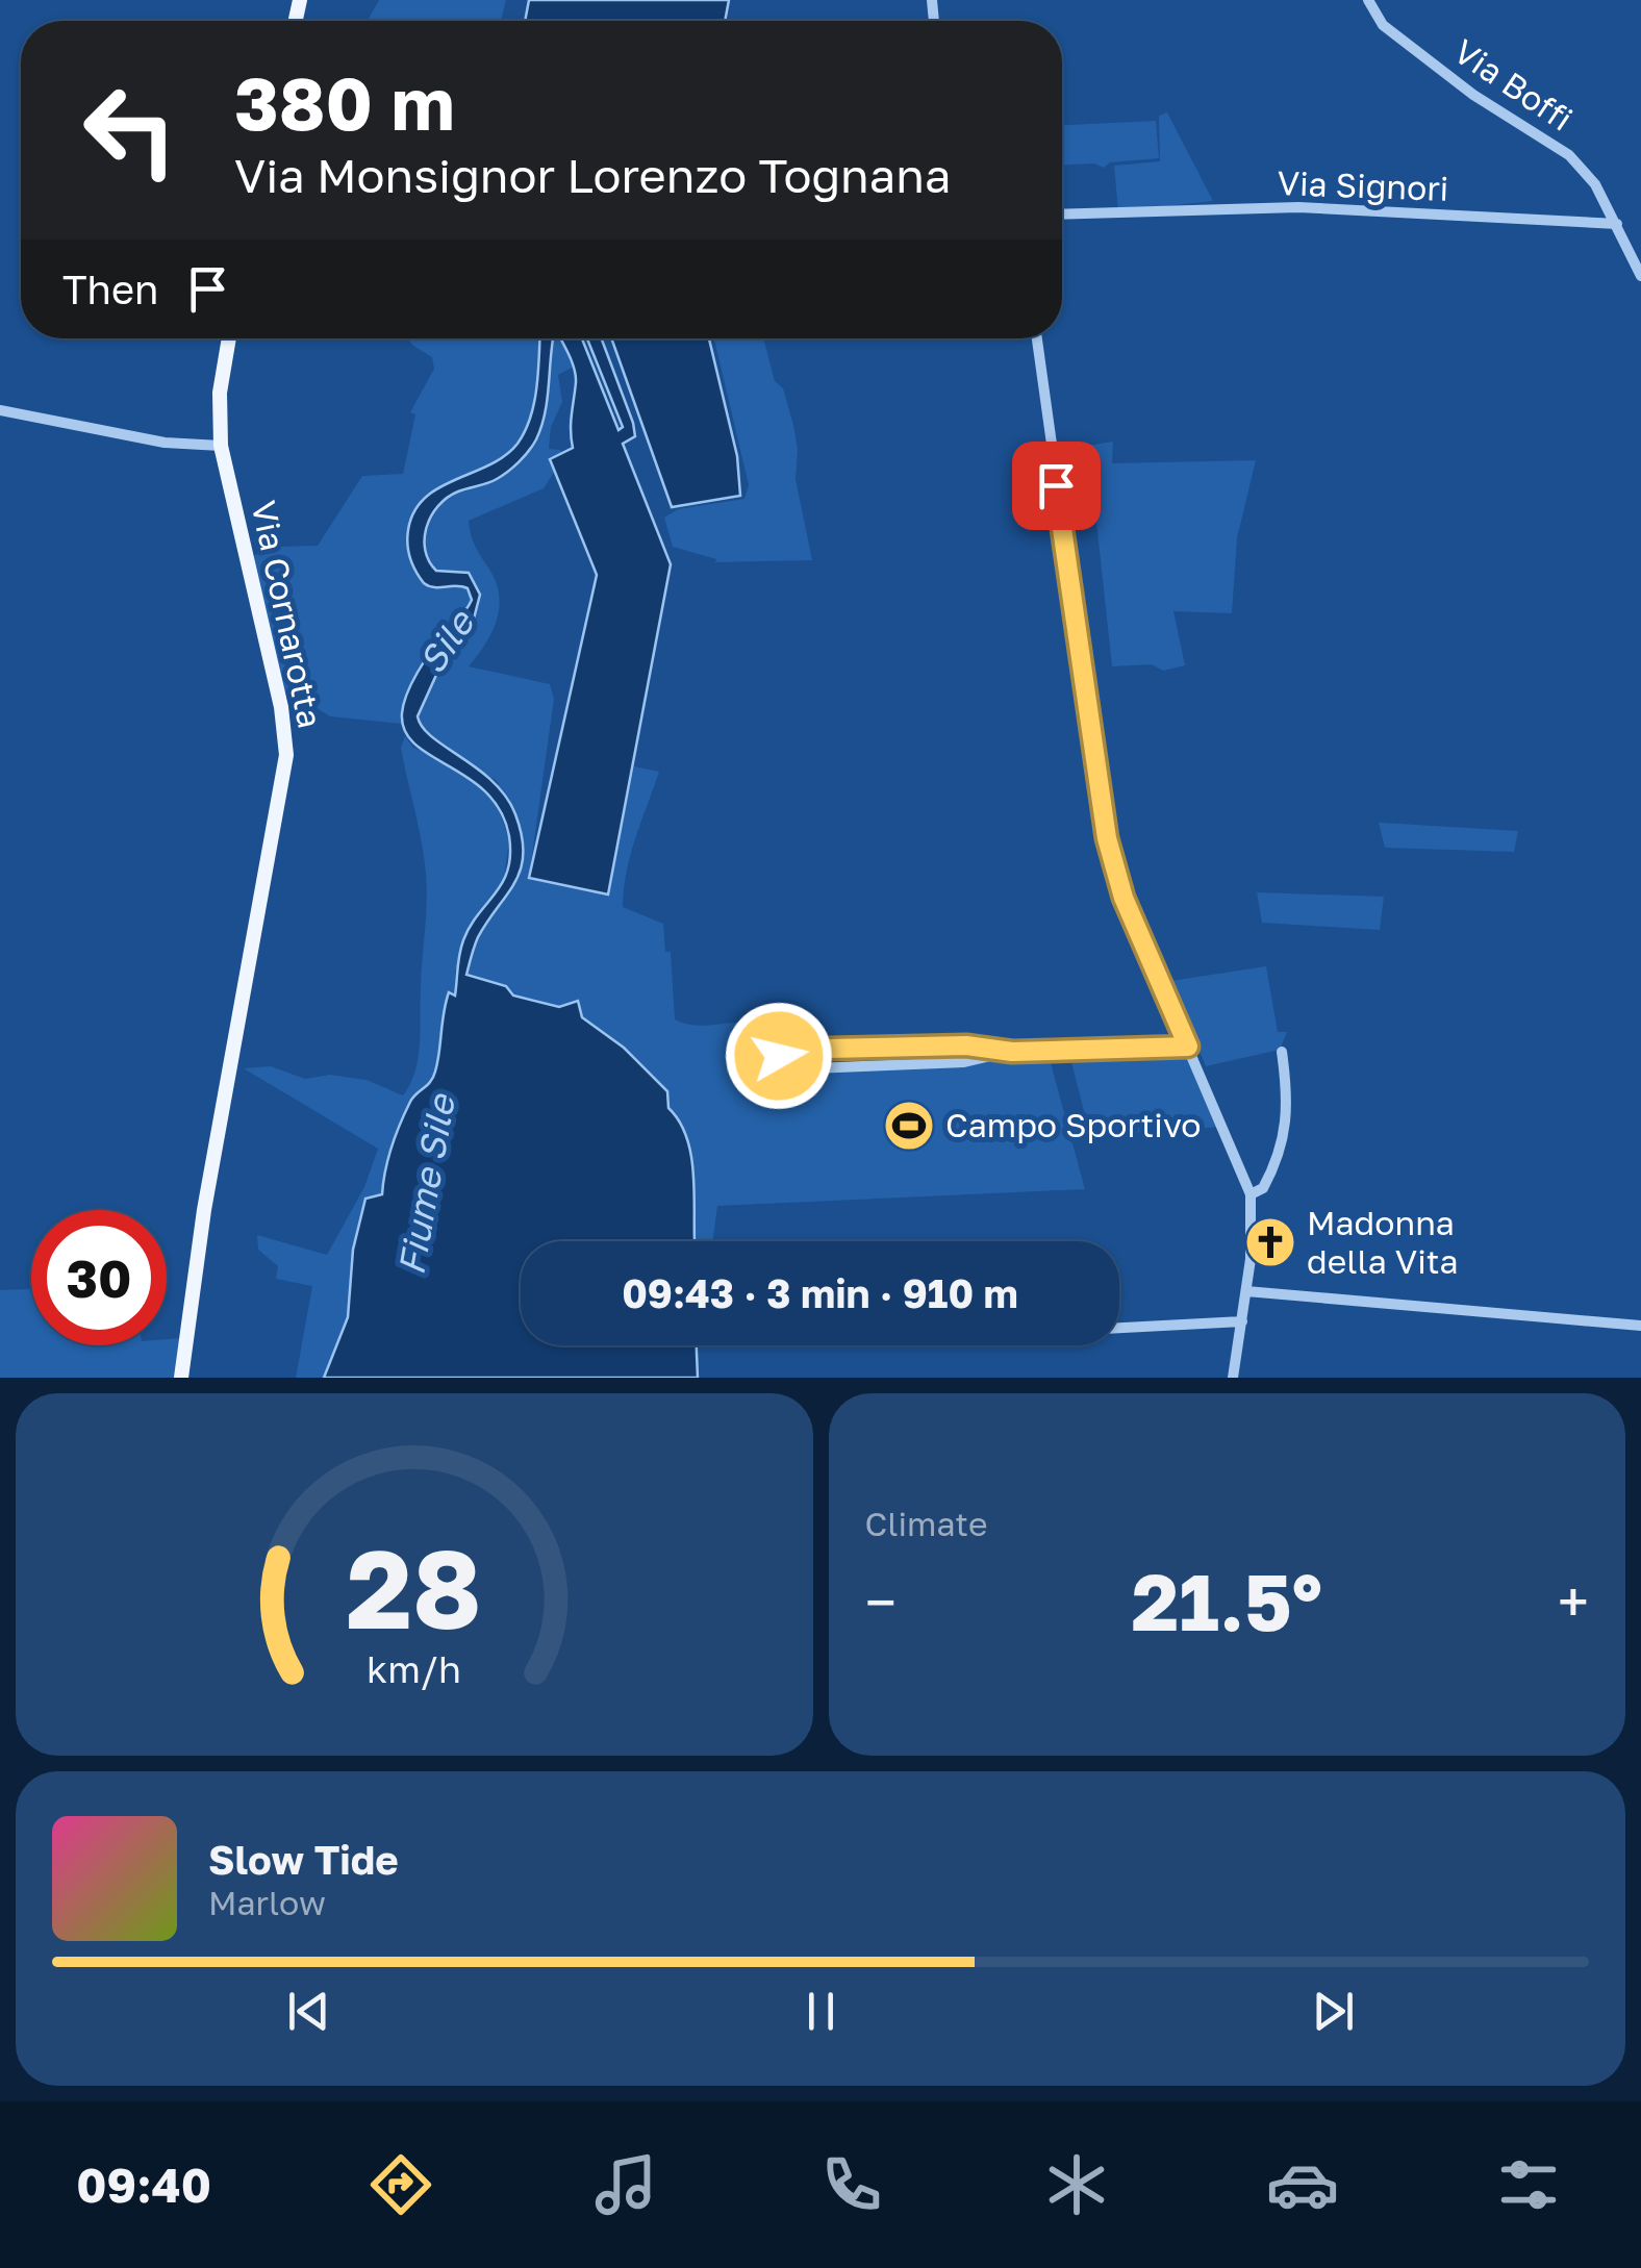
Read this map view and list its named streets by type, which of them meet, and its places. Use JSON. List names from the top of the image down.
{
  "streets": {
    "main road": ["Via Cornarotta"],
    "street": ["Via Boffi", "Via Signori"]
  },
  "crossings": [
    ["Via Boffi", "Via Signori"]
  ],
  "water": ["Sile", "Fiume Sile"],
  "places": {
    "sports": ["Campo Sportivo"],
    "church": ["Madonna della Vita"]
  },
  "page": {
    "turn": ["380 m", "Via Monsignor Lorenzo Tognana"],
    "then": "Then",
    "limit": "30",
    "trip": "09:43 · 3 min · 910 m",
    "tile": "Climate",
    "heat": ["−", "21.5°", "+"],
    "song": ["Slow Tide", "Marlow"],
    "tabs": "09:40",
    "gauge": ["28", "km/h"]
  }
}
